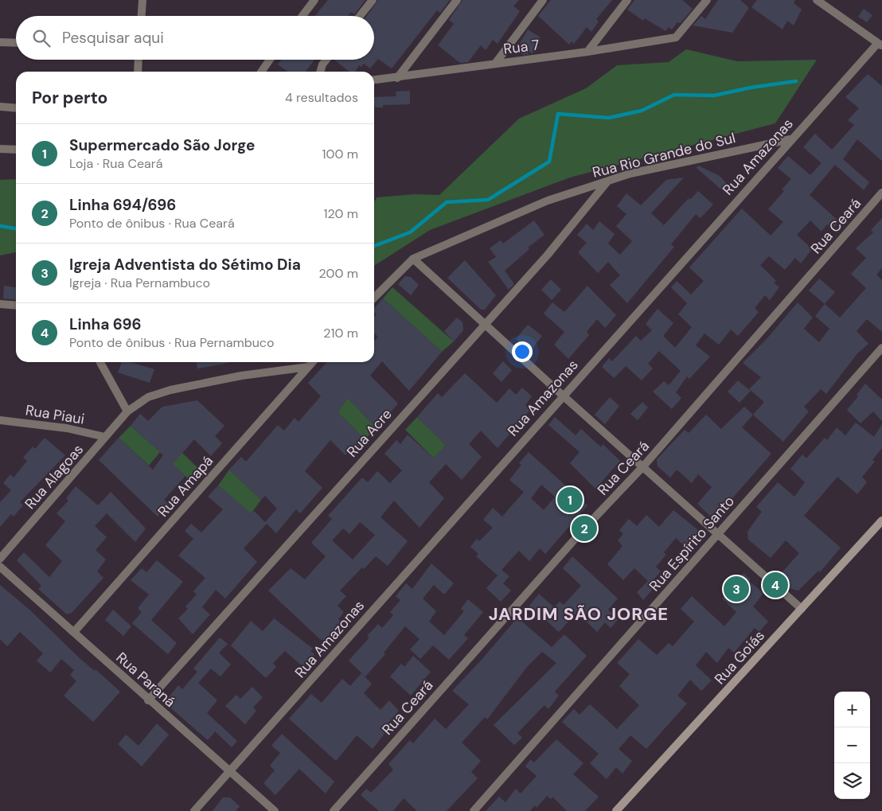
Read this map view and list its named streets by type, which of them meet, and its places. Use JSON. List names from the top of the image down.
{
  "streets": {
    "street": [
      "Rua 7",
      "Rua Rio Grande do Sul",
      "Rua Amazonas",
      "Rua Ceará",
      "Rua Piaui",
      "Rua Acre",
      "Rua Alagoas",
      "Rua Amapá",
      "Rua Espírito Santo",
      "Rua Goiás",
      "Rua Paraná"
    ]
  },
  "crossings": [
    ["Rua Rio Grande do Sul", "Rua Amazonas"],
    ["Rua Rio Grande do Sul", "Rua Acre"],
    ["Rua Amazonas", "Rua Paraná"],
    ["Rua Piaui", "Rua Alagoas"],
    ["Rua Acre", "Rua Paraná"],
    ["Rua Alagoas", "Rua Amapá"],
    ["Rua Amapá", "Rua Paraná"]
  ],
  "districts": ["JARDIM SÃO JORGE"],
  "page": {
    "search": "Pesquisar aqui",
    "heading": ["Por perto", "4 resultados"],
    "list": [
      {
        "mark": "1",
        "name": "Supermercado São Jorge",
        "note": "Loja · Rua Ceará",
        "value": "100 m"
      },
      {
        "mark": "2",
        "name": "Linha 694/696",
        "note": "Ponto de ônibus · Rua Ceará",
        "value": "120 m"
      },
      {
        "mark": "3",
        "name": "Igreja Adventista do Sétimo Dia",
        "note": "Igreja · Rua Pernambuco",
        "value": "200 m"
      },
      {
        "mark": "4",
        "name": "Linha 696",
        "note": "Ponto de ônibus · Rua Pernambuco",
        "value": "210 m"
      }
    ],
    "pins": [
      "1",
      "2",
      "4",
      "3"
    ],
    "map_buttons": ["+", "−"]
  }
}
